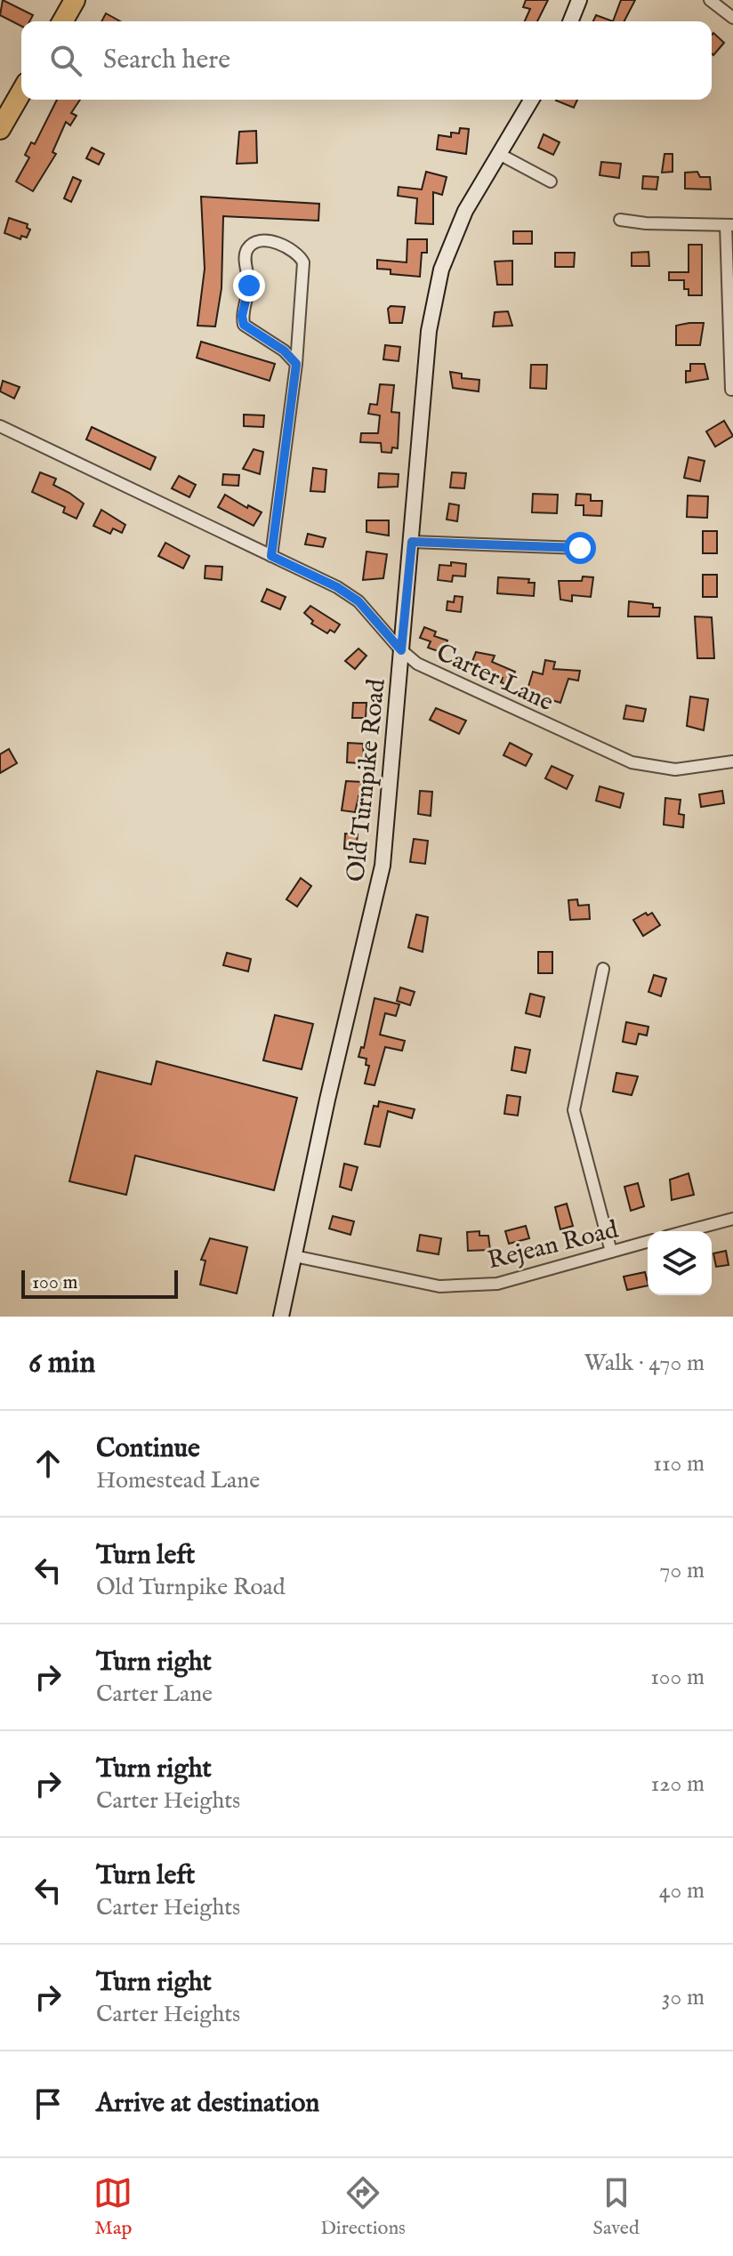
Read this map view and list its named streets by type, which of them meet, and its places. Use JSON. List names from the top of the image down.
{
  "streets": {
    "main road": ["Old Turnpike Road"],
    "street": ["Carter Lane", "Rejean Road"]
  },
  "crossings": [
    ["Carter Lane", "Old Turnpike Road"],
    ["Old Turnpike Road", "Rejean Road"]
  ],
  "scale_bar": "100 m",
  "page": {
    "search": "Search here",
    "scale": "100 m",
    "heading": ["6 min", "Walk · 470 m"],
    "list": [
      ["Continue", "Homestead Lane", "110 m"],
      ["Turn left", "Old Turnpike Road", "70 m"],
      ["Turn right", "Carter Lane", "100 m"],
      ["Turn right", "Carter Heights", "120 m"],
      ["Turn left", "Carter Heights", "40 m"],
      ["Turn right", "Carter Heights", "30 m"],
      "Arrive at destination"
    ],
    "nav": ["Map", "Directions", "Saved"]
  }
}
